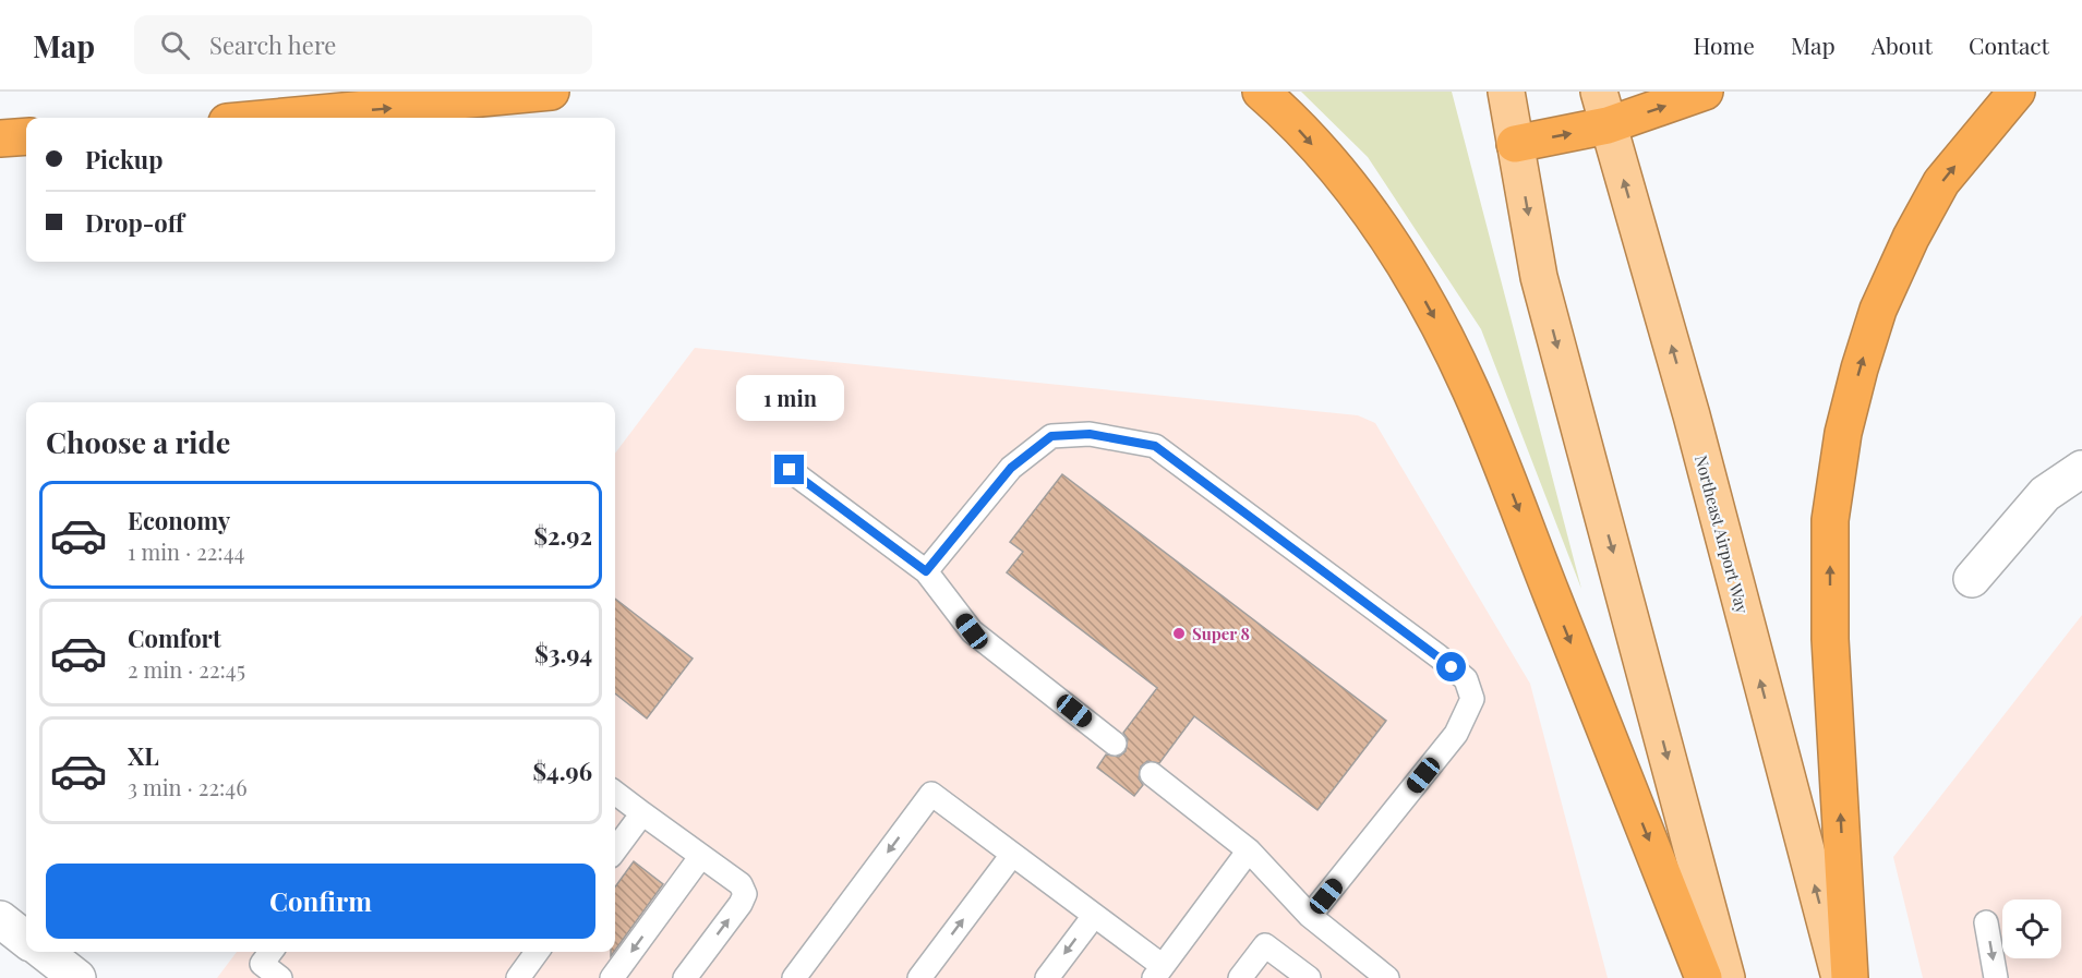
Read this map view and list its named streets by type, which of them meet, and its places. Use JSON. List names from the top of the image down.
{
  "streets": {
    "main road": ["Northeast Airport Way"]
  },
  "places": ["Super 8"],
  "page": {
    "header": "Map",
    "search": "Search here",
    "nav": [
      "Home",
      "Map",
      "About",
      "Contact"
    ],
    "banner": ["Pickup", "Drop-off"],
    "bubble": "1 min",
    "heading": "Choose a ride",
    "list": [
      {
        "name": "Economy",
        "note": "1 min · 22:44",
        "value": "$2.92"
      },
      {
        "name": "Comfort",
        "note": "2 min · 22:45",
        "value": "$3.94"
      },
      {
        "name": "XL",
        "note": "3 min · 22:46",
        "value": "$4.96"
      }
    ],
    "buttons": "Confirm"
  }
}
